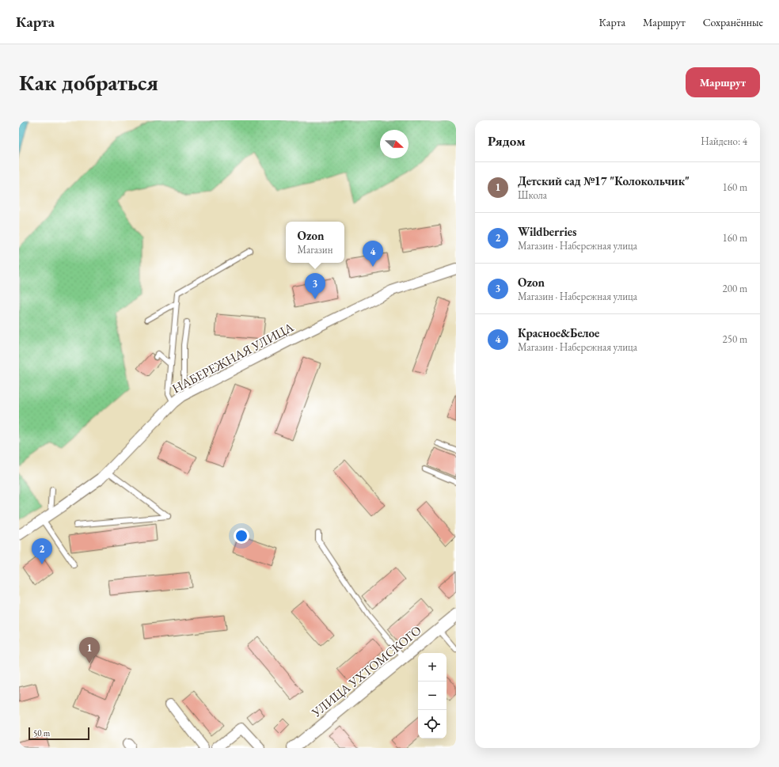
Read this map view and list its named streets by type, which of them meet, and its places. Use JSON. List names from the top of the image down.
{
  "streets": {
    "street": ["НАБЕРЕЖНАЯ УЛИЦА", "УЛИЦА УХТОМСКОГО"]
  },
  "scale_bar": "50 m",
  "north": "right",
  "page": {
    "header": "Карта",
    "nav": ["Карта", "Маршрут", "Сохранённые"],
    "buttons": "Маршрут",
    "title": "Как добраться",
    "heading": ["Рядом", "Найдено: 4"],
    "list": [
      {
        "mark": "1",
        "name": "Детский сад №17 \"Колокольчик\"",
        "note": "Школа",
        "value": "160 m"
      },
      {
        "mark": "2",
        "name": "Wildberries",
        "note": "Магазин · Набережная улица",
        "value": "160 m"
      },
      {
        "mark": "3",
        "name": "Ozon",
        "note": "Магазин · Набережная улица",
        "value": "200 m"
      },
      {
        "mark": "4",
        "name": "Красное&Белое",
        "note": "Магазин · Набережная улица",
        "value": "250 m"
      }
    ],
    "popup": ["Ozon", "Магазин"],
    "pins": [
      "4",
      "3",
      "2",
      "1"
    ],
    "map_buttons": ["+", "−"],
    "scale": "50 m"
  }
}
